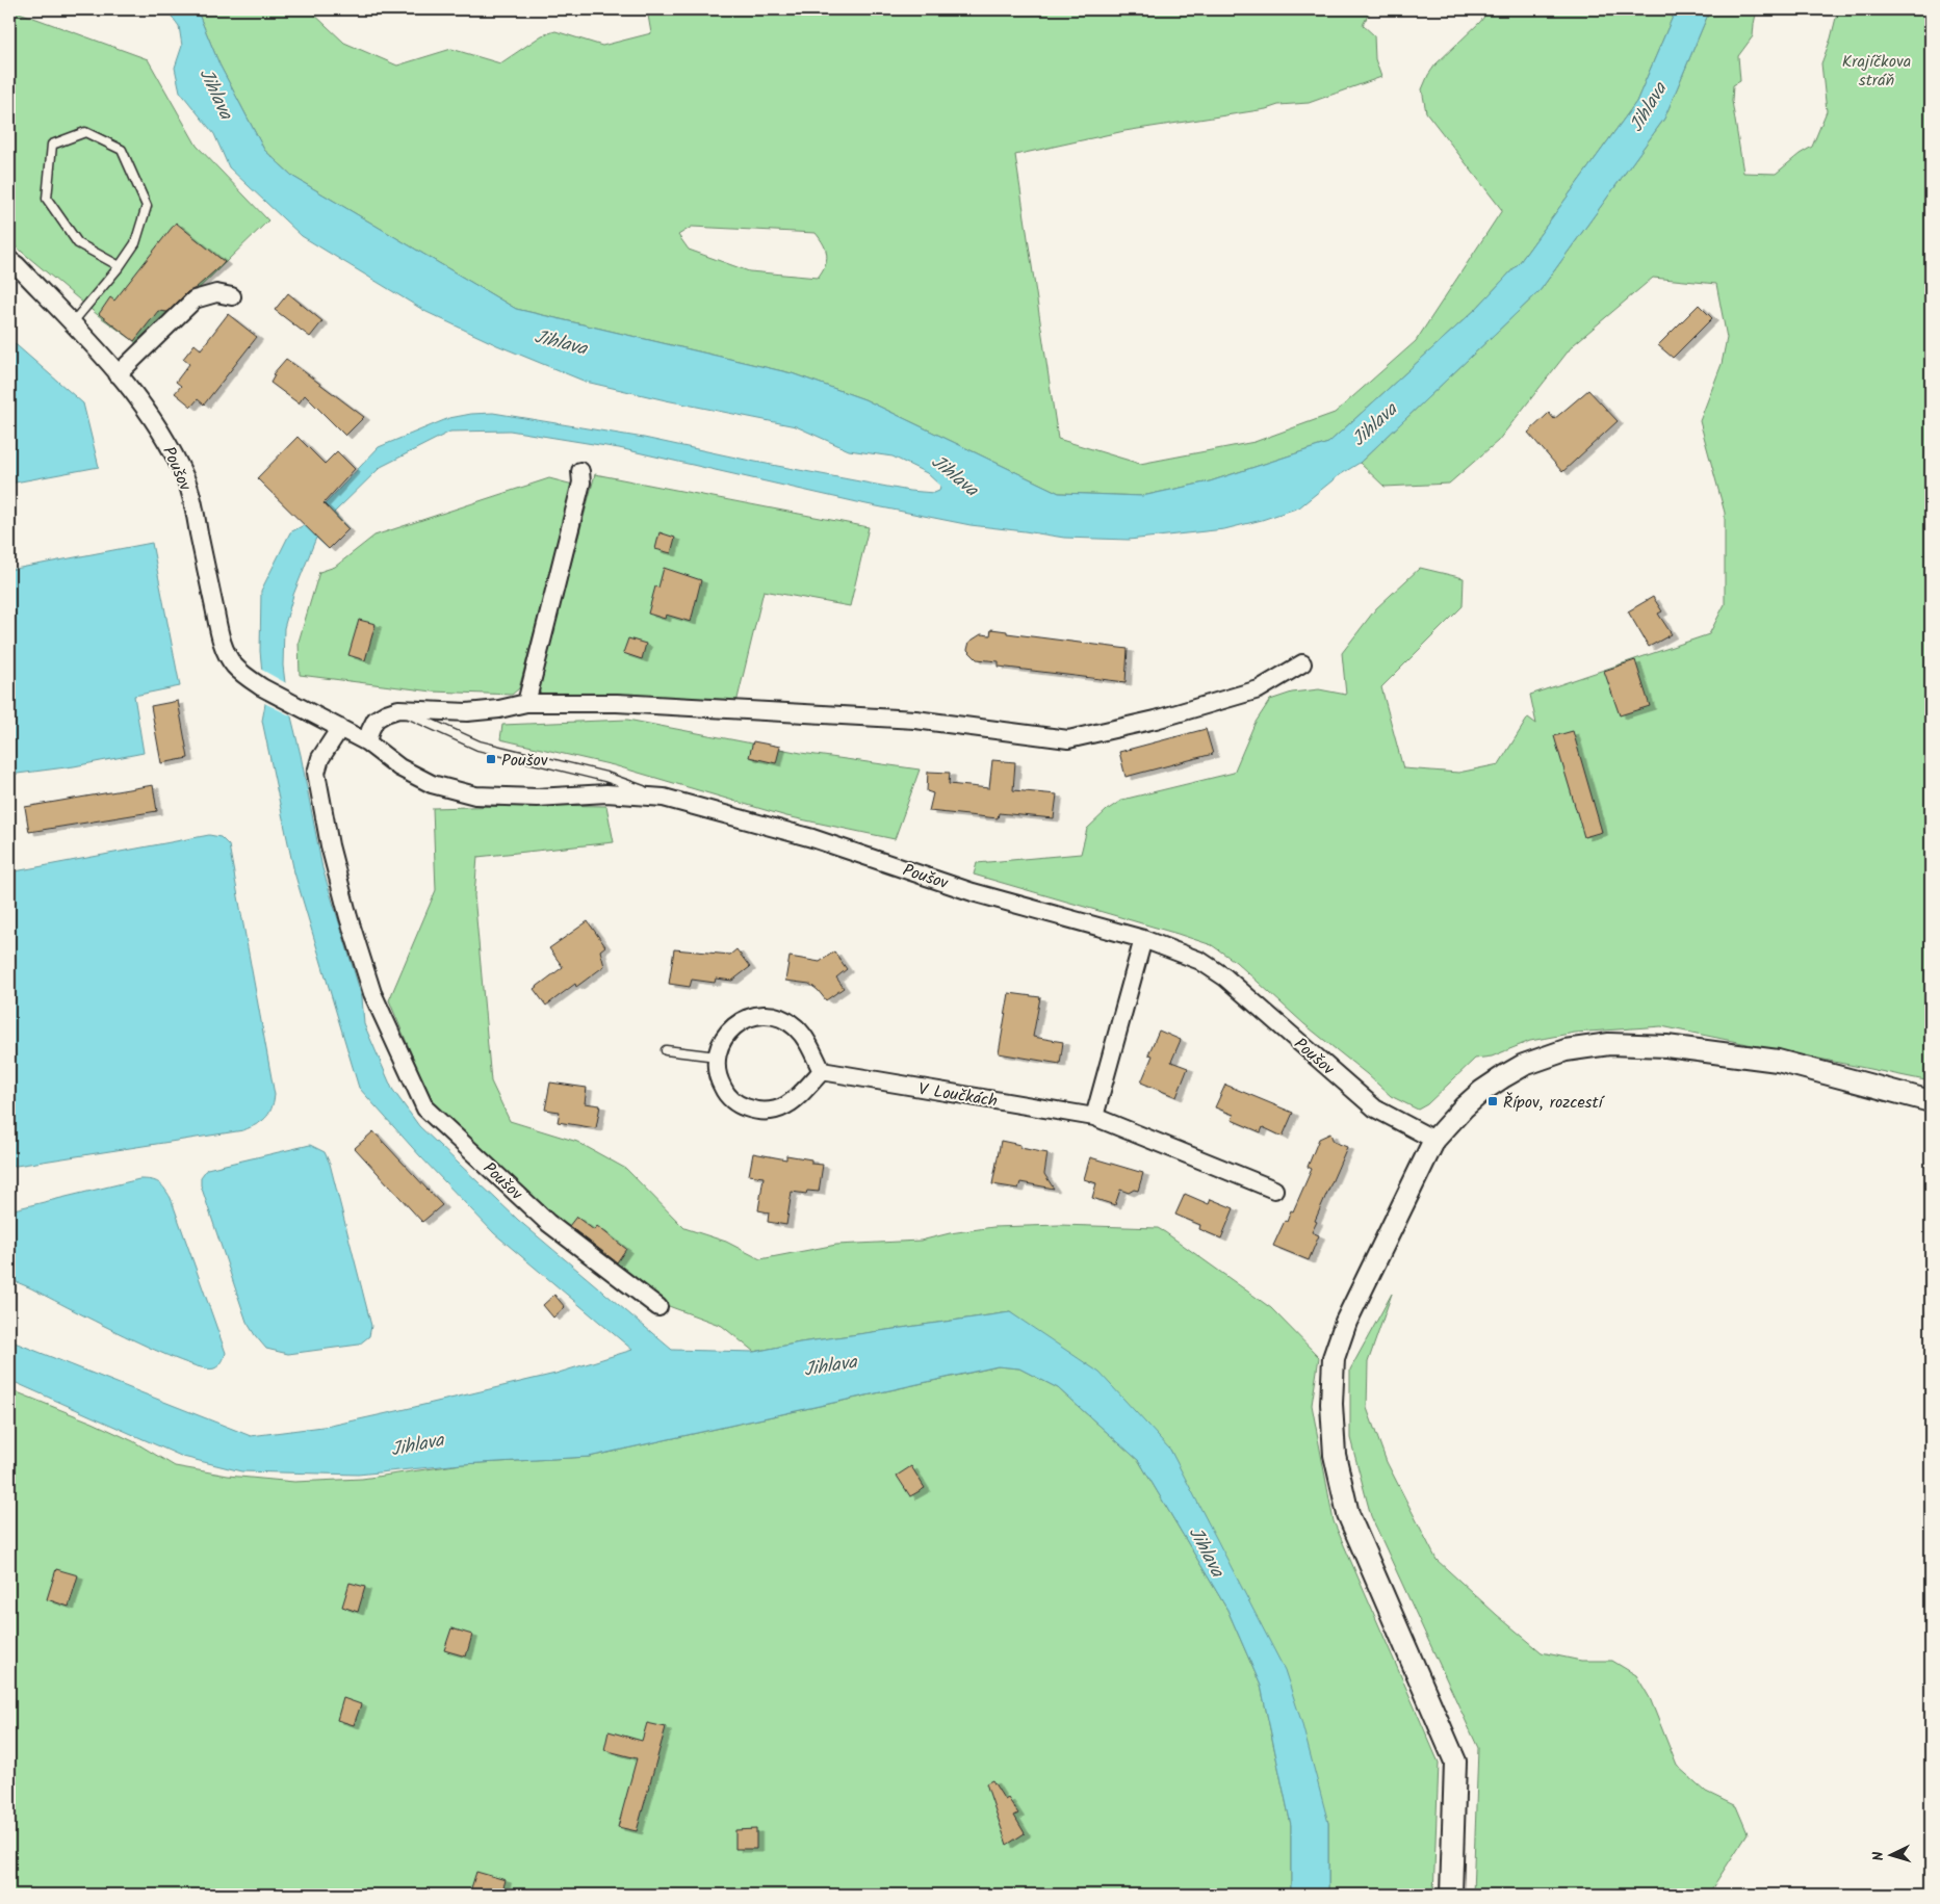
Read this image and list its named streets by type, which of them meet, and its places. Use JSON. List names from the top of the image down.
{
  "streets": {
    "street": ["Poušov", "V Loučkách"]
  },
  "water": ["Jihlava"],
  "parks": ["Krajíčkova stráň"],
  "places": {
    "transit": ["Poušov", "Řípov, rozcestí"]
  },
  "north": "left"
}
